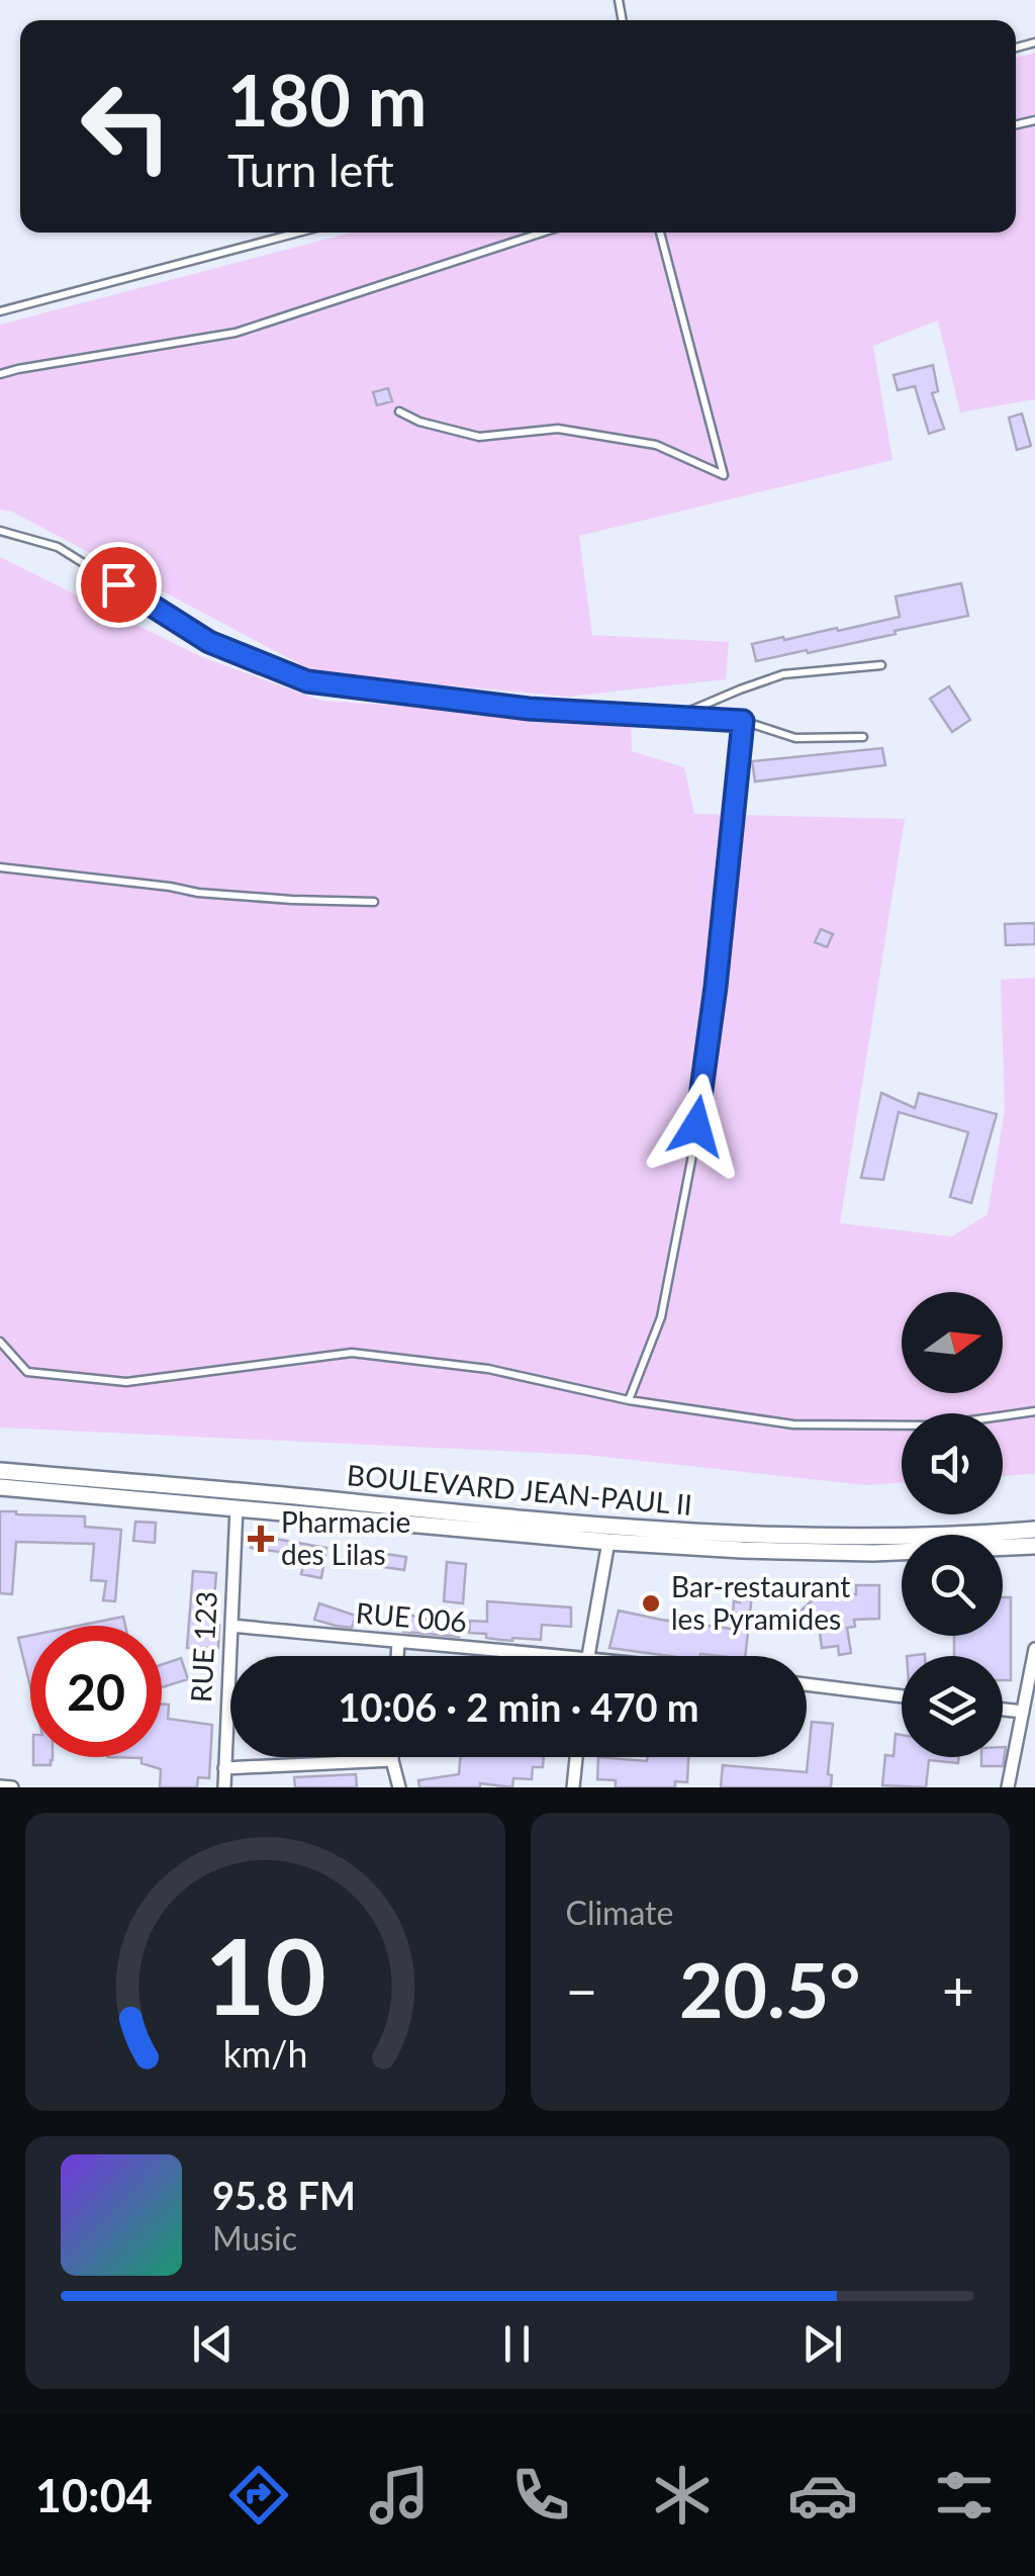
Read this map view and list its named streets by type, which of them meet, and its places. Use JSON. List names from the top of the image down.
{
  "streets": {
    "main road": ["BOULEVARD JEAN-PAUL II"],
    "street": ["RUE 006", "RUE 123"]
  },
  "crossings": [
    ["BOULEVARD JEAN-PAUL II", "RUE 123"],
    ["RUE 006", "RUE 123"]
  ],
  "places": {
    "health": ["Pharmacie des Lilas"],
    "other": ["Bar-restaurant les Pyramides"]
  },
  "north": "right",
  "page": {
    "turn": ["180 m", "Turn left"],
    "limit": "20",
    "trip": "10:06 · 2 min · 470 m",
    "tile": "Climate",
    "heat": ["−", "20.5°", "+"],
    "song": ["95.8 FM", "Music"],
    "tabs": "10:04",
    "gauge": ["10", "km/h"]
  }
}
